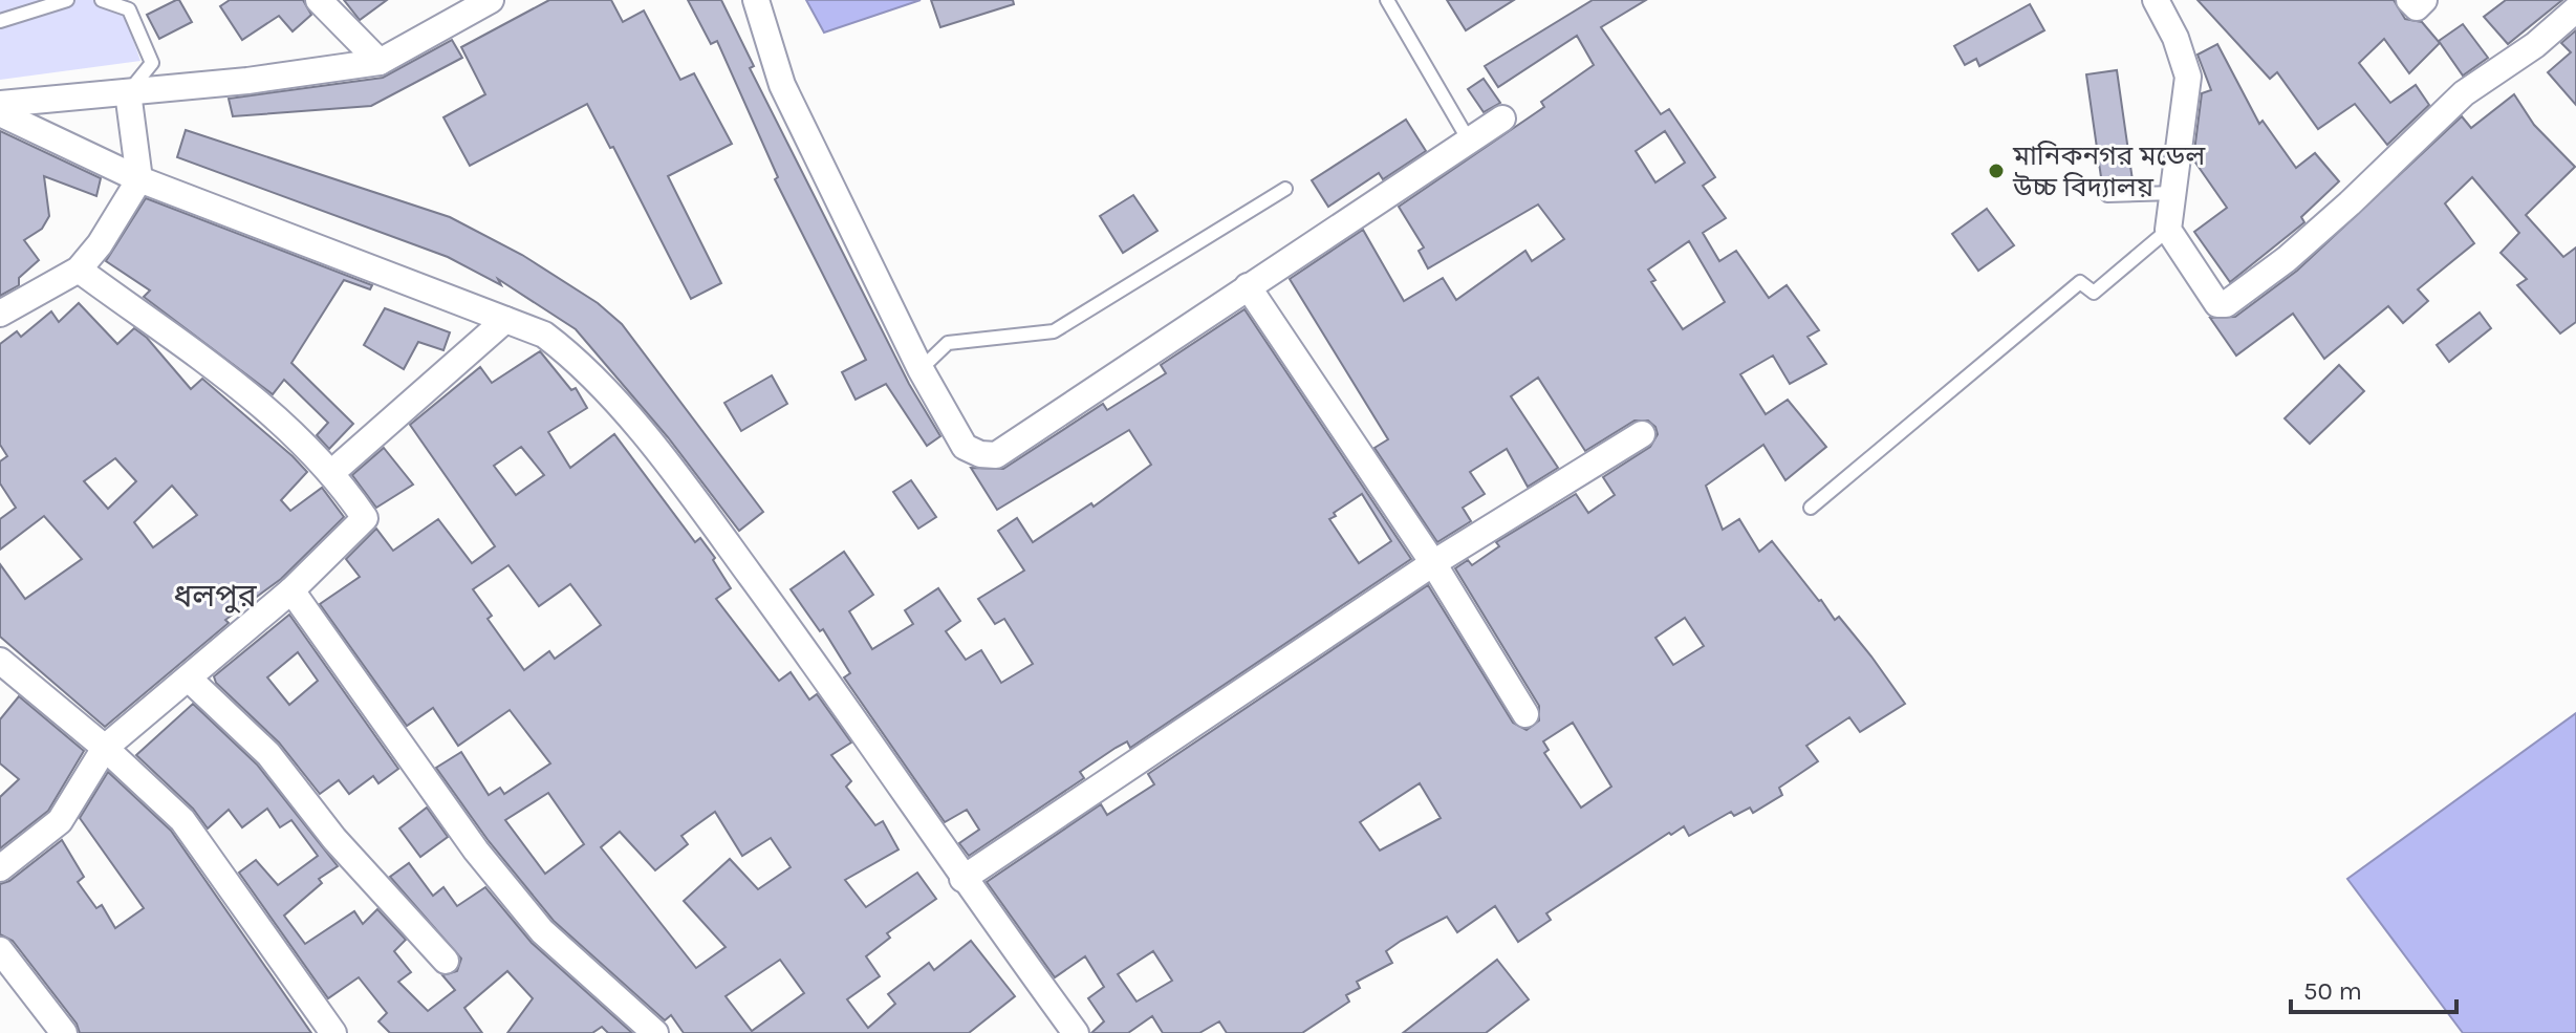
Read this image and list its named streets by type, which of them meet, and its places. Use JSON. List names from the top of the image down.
{
  "districts": ["ধলপুর"],
  "places": ["মানিকনগর মডেল উচ্চ বিদ্যালয়"],
  "scale_bar": "50 m"
}
